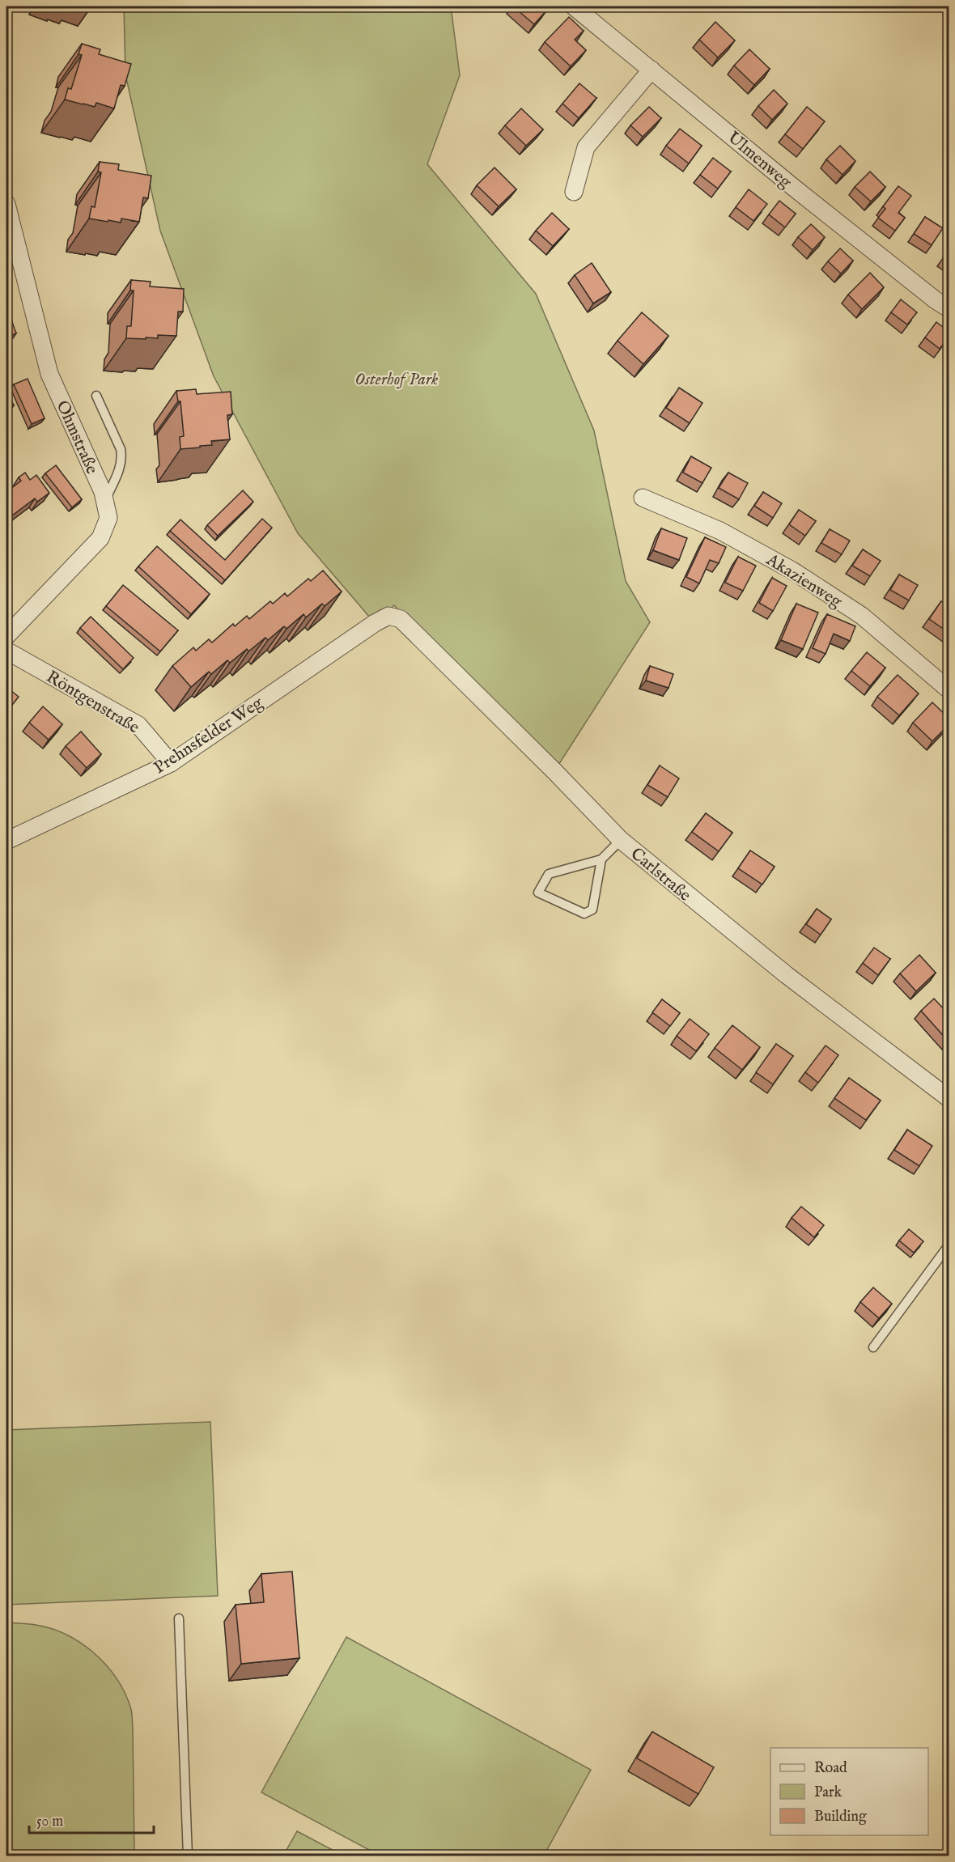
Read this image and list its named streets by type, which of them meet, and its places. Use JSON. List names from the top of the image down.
{
  "streets": {
    "street": [
      "Ulmenweg",
      "Ohmstraße",
      "Akazienweg",
      "Röntgenstraße",
      "Prehnsfelder Weg",
      "Carlstraße"
    ]
  },
  "crossings": [
    ["Röntgenstraße", "Prehnsfelder Weg"],
    ["Prehnsfelder Weg", "Carlstraße"]
  ],
  "parks": ["Osterhof Park"],
  "legend": ["Road", "Park", "Building"],
  "scale_bar": "50 m"
}
